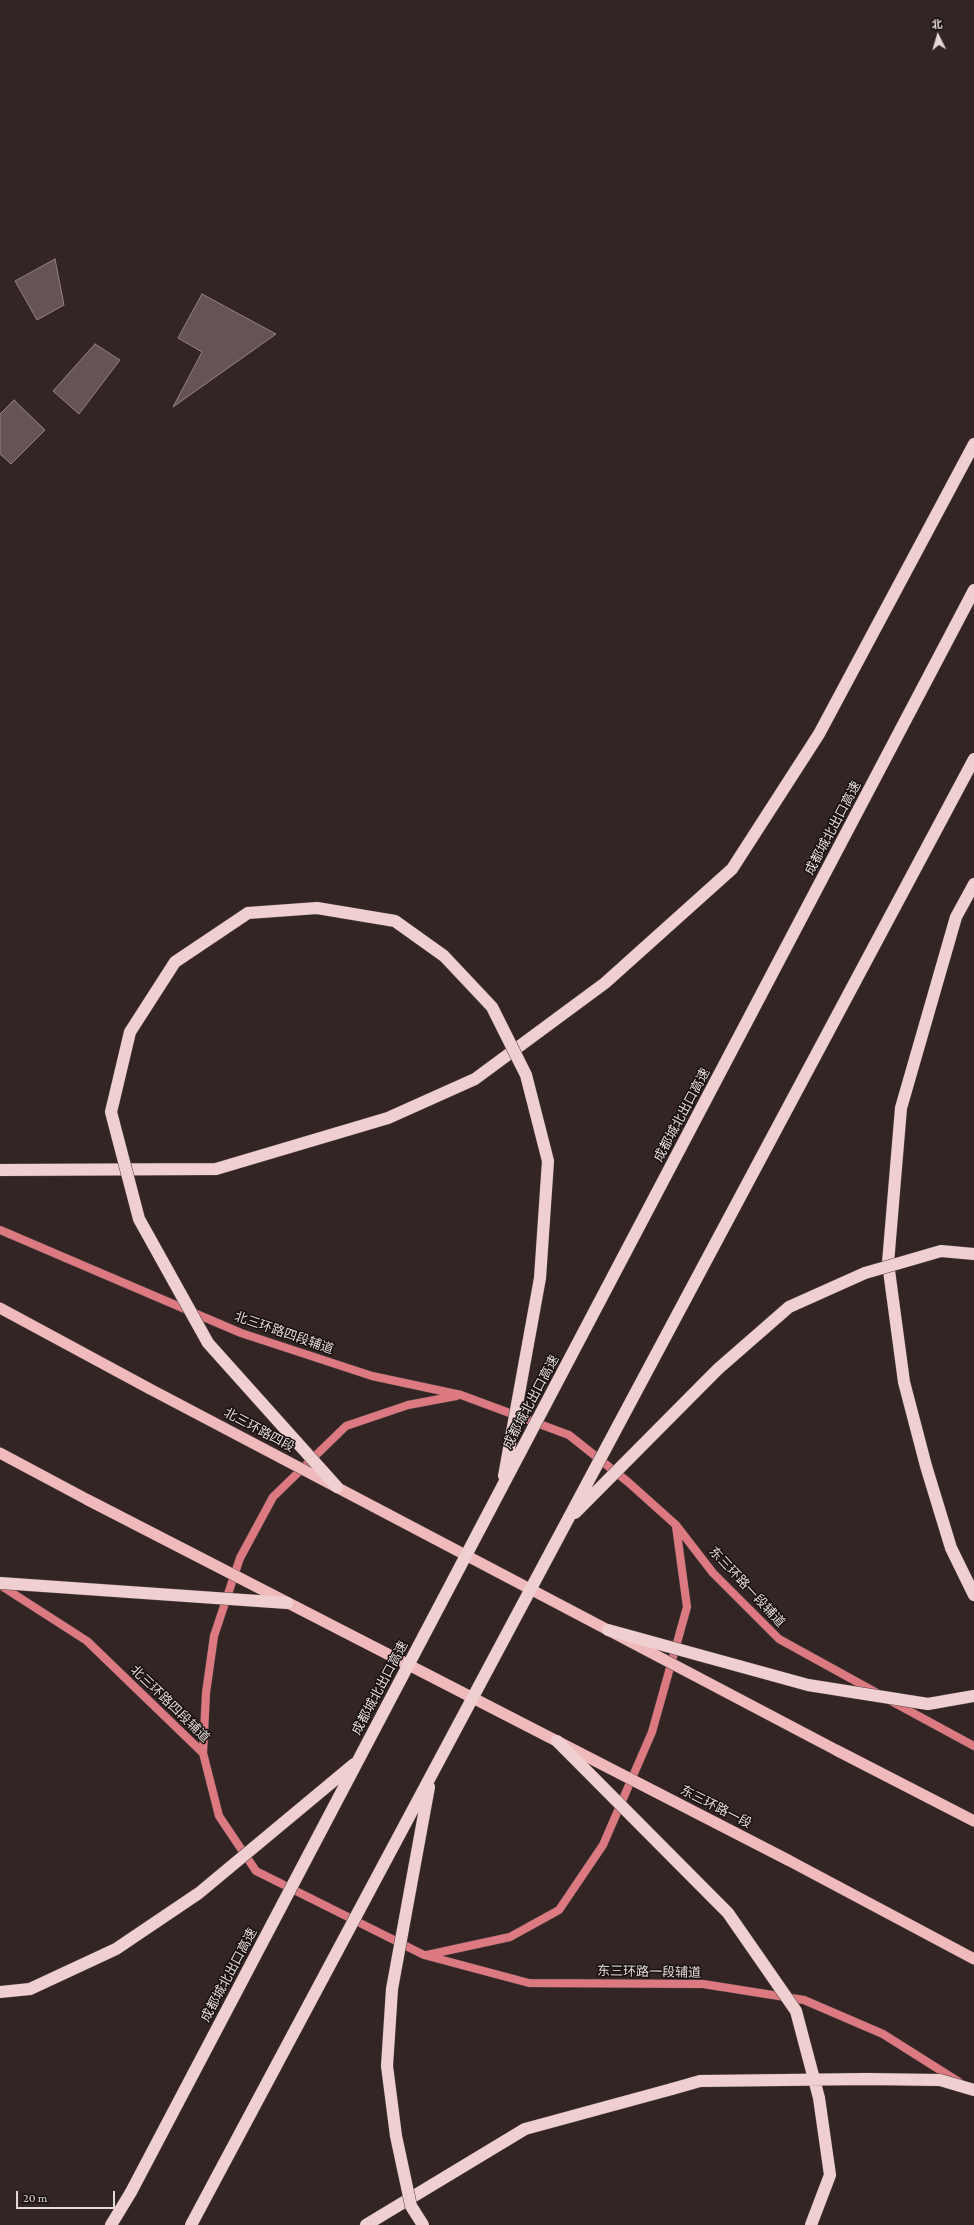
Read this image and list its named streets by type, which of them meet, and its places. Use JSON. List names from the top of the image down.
{
  "streets": {
    "highway": ["成都城北出口高速", "北三环路四段", "东三环路一段"],
    "main road": ["北三环路四段辅道", "东三环路一段辅道"]
  },
  "crossings": [
    ["北三环路四段辅道", "东三环路一段辅道"]
  ],
  "scale_bar": "20 m",
  "north": "top"
}
